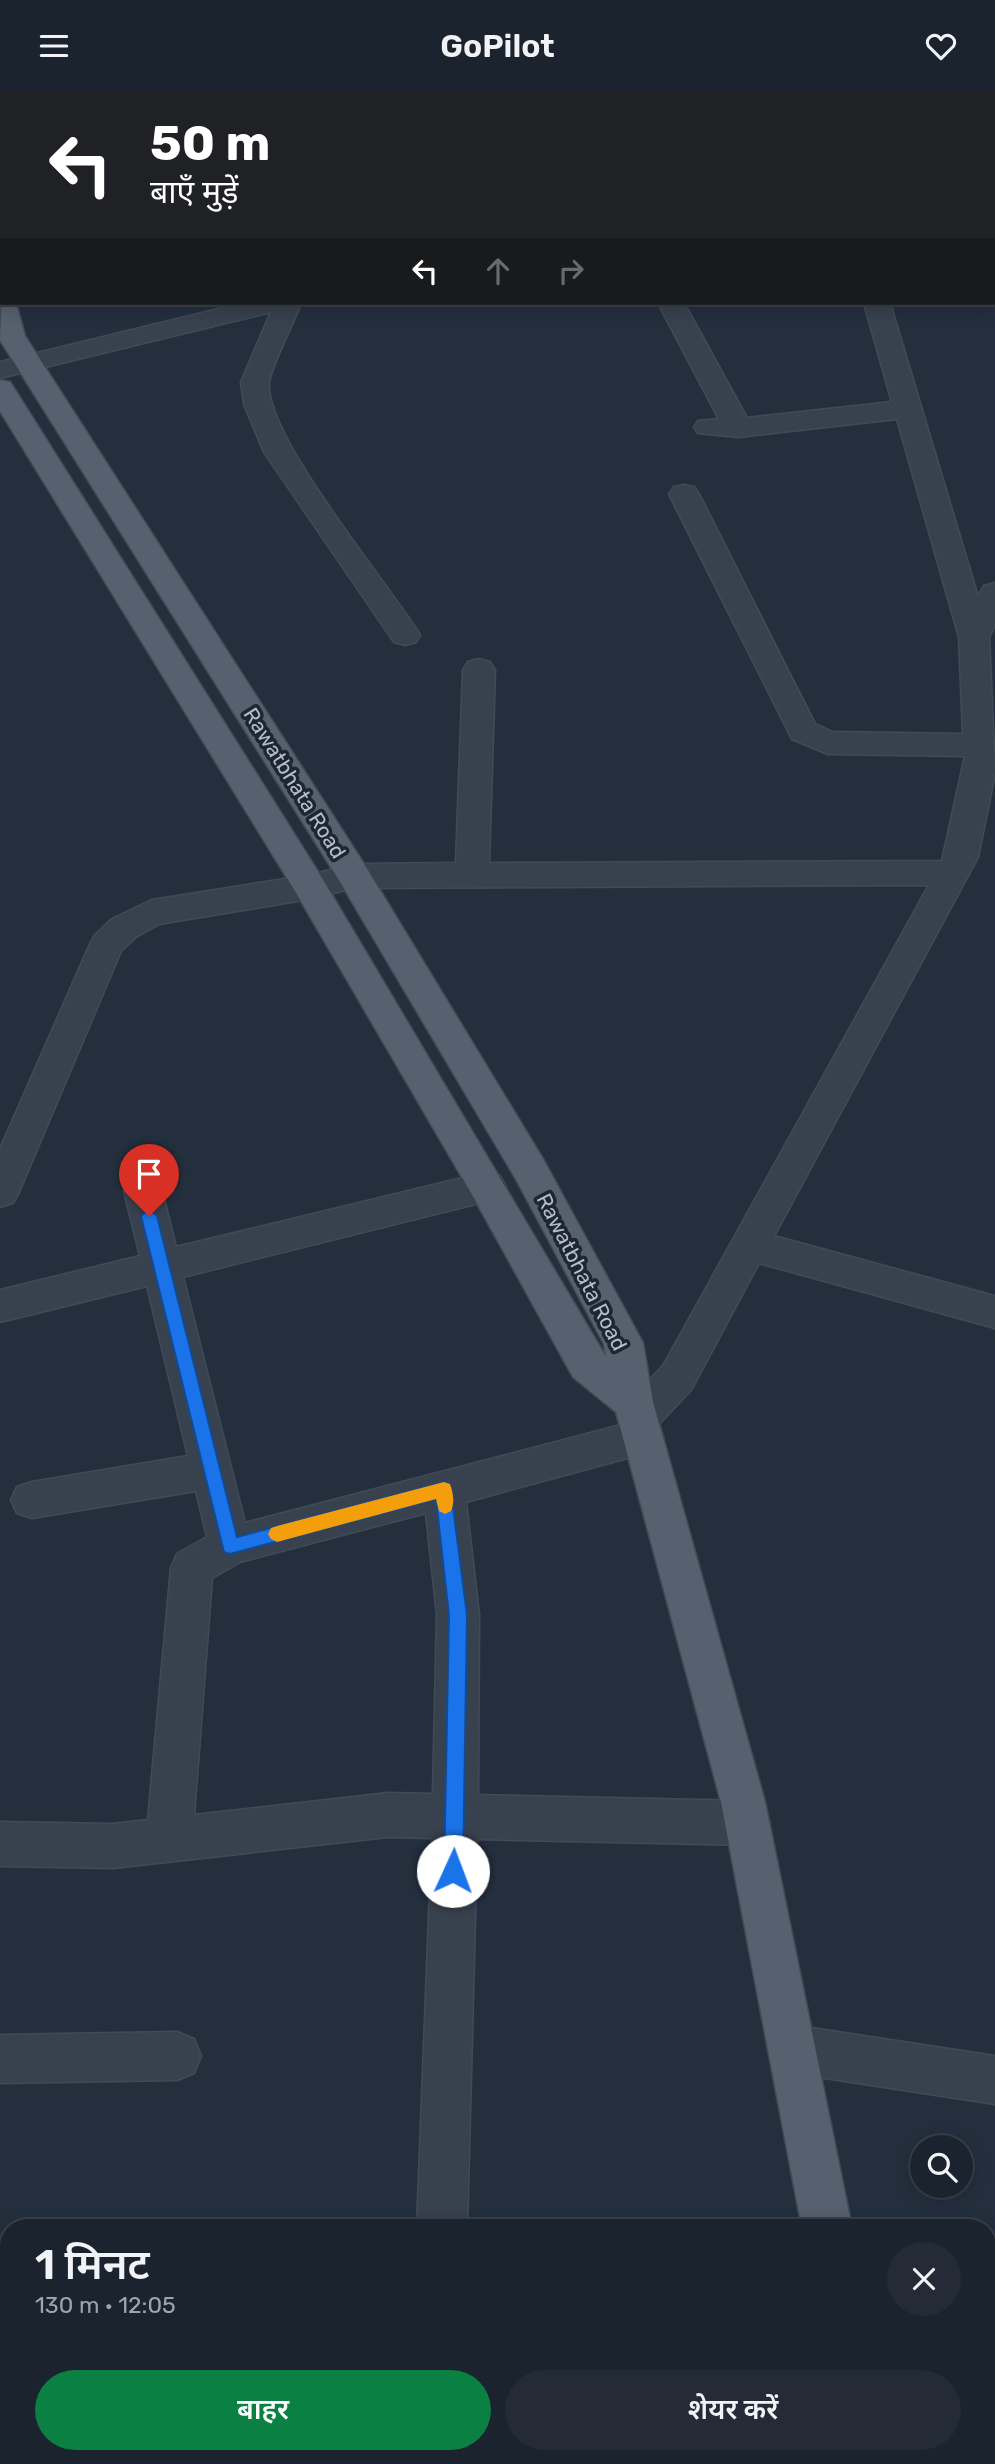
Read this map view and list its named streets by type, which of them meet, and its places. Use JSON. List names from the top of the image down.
{
  "streets": {
    "main road": ["Rawatbhata Road"]
  },
  "page": {
    "header": "GoPilot",
    "turn": ["50 m", "बाएँ मुड़ें"],
    "heading": ["1 मिनट", "130 m · 12:05"],
    "buttons": ["बाहर", "शेयर करें"]
  }
}
